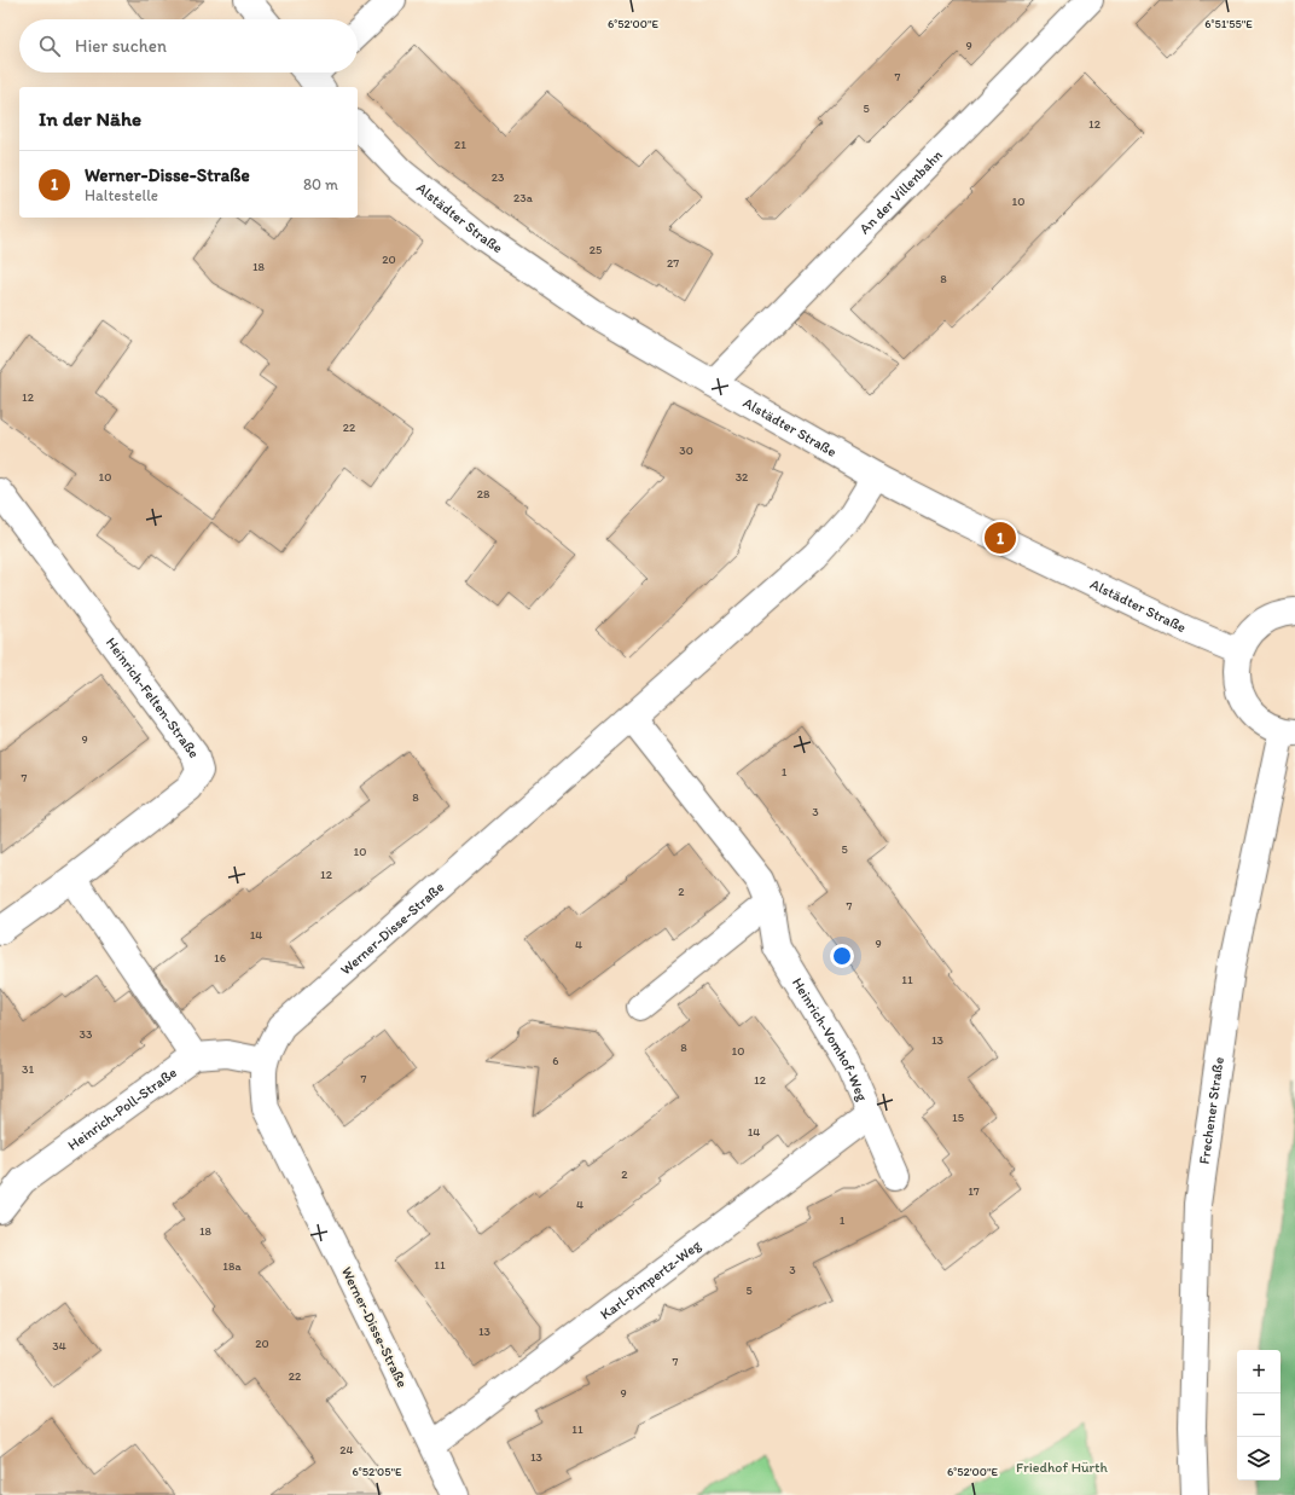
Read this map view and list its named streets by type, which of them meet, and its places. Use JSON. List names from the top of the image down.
{
  "streets": {
    "street": [
      "An der Villenbahn",
      "Alstädter Straße",
      "Heinrich-Felten-Straße",
      "Werner-Disse-Straße",
      "Heinrich-Vomhof-Weg",
      "Heinrich-Poll-Straße",
      "Frechener Straße",
      "Karl-Pimpertz-Weg"
    ]
  },
  "crossings": [
    ["An der Villenbahn", "Alstädter Straße"],
    ["Alstädter Straße", "Werner-Disse-Straße"],
    ["Werner-Disse-Straße", "Heinrich-Vomhof-Weg"],
    ["Werner-Disse-Straße", "Karl-Pimpertz-Weg"],
    ["Heinrich-Vomhof-Weg", "Karl-Pimpertz-Weg"]
  ],
  "parks": ["Friedhof Hürth"],
  "house_numbers": [
    "9",
    "7",
    "5",
    "12",
    "21",
    "23",
    "23a",
    "10",
    "25",
    "20",
    "27",
    "18",
    "8",
    "12",
    "22",
    "30",
    "10",
    "32",
    "28",
    "9",
    "1",
    "7",
    "8",
    "3",
    "5",
    "10",
    "12",
    "2",
    "7",
    "14",
    "9",
    "4",
    "16",
    "11",
    "33",
    "13",
    "8",
    "10",
    "6",
    "31",
    "7",
    "12",
    "15",
    "14",
    "2",
    "17",
    "4",
    "1",
    "18",
    "11",
    "18a",
    "3",
    "5",
    "13",
    "20",
    "34",
    "7",
    "22",
    "9",
    "11",
    "24",
    "13"
  ],
  "page": {
    "search": "Hier suchen",
    "heading": "In der Nähe",
    "list": [
      {
        "mark": "1",
        "name": "Werner-Disse-Straße",
        "note": "Haltestelle",
        "value": "80 m"
      }
    ],
    "pins": "1",
    "map_buttons": ["+", "−"]
  },
  "coordinates": ["6°52'00\"E", "6°51'55\"E", "6°52'05\"E"]
}
